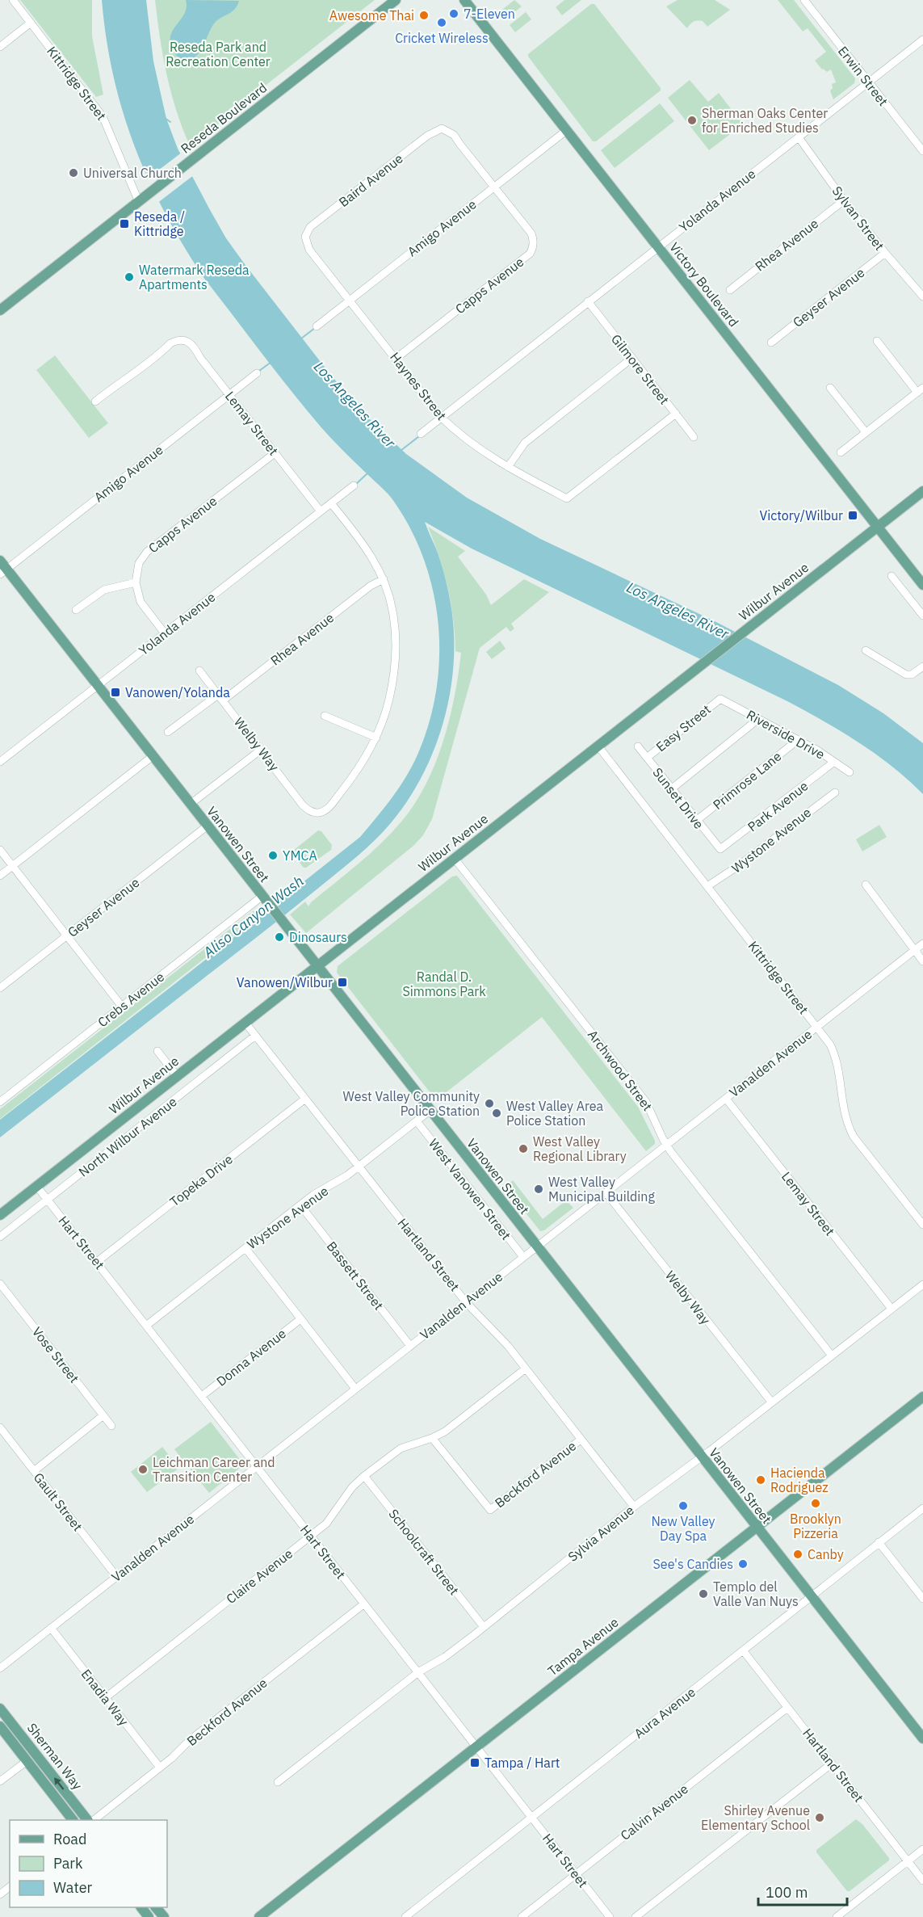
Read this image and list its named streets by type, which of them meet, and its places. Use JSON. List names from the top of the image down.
{
  "streets": {
    "main road": [
      "Reseda Boulevard",
      "Victory Boulevard",
      "Wilbur Avenue",
      "Vanowen Street",
      "Tampa Avenue",
      "Sherman Way"
    ],
    "street": [
      "Erwin Street",
      "Kittridge Street",
      "Baird Avenue",
      "Yolanda Avenue",
      "Sylvan Street",
      "Amigo Avenue",
      "Rhea Avenue",
      "Capps Avenue",
      "Geyser Avenue",
      "Gilmore Street",
      "Haynes Street",
      "Lemay Street",
      "Easy Street",
      "Riverside Drive",
      "Welby Way",
      "Primrose Lane",
      "Sunset Drive",
      "Park Avenue",
      "Wystone Avenue",
      "Crebs Avenue",
      "Vanalden Avenue",
      "Archwood Street",
      "North Wilbur Avenue",
      "Topeka Drive",
      "West Vanowen Street",
      "Hart Street",
      "Hartland Street",
      "Bassett Street",
      "Vose Street",
      "Donna Avenue",
      "Beckford Avenue",
      "Gault Street",
      "Sylvia Avenue",
      "Schoolcraft Street",
      "Claire Avenue",
      "Enadia Way",
      "Aura Avenue",
      "Calvin Avenue"
    ]
  },
  "crossings": [
    ["Erwin Street", "Yolanda Avenue"],
    ["Kittridge Street", "Reseda Boulevard"],
    ["Kittridge Street", "Wilbur Avenue"],
    ["Kittridge Street", "Wystone Avenue"],
    ["Kittridge Street", "Vanalden Avenue"],
    ["Baird Avenue", "Amigo Avenue"],
    ["Baird Avenue", "Capps Avenue"],
    ["Baird Avenue", "Haynes Street"],
    ["Yolanda Avenue", "Sylvan Street"],
    ["Yolanda Avenue", "Victory Boulevard"],
    ["Yolanda Avenue", "Gilmore Street"],
    ["Yolanda Avenue", "Haynes Street"],
    ["Yolanda Avenue", "Lemay Street"],
    ["Yolanda Avenue", "Vanowen Street"],
    ["Sylvan Street", "Rhea Avenue"],
    ["Sylvan Street", "Geyser Avenue"],
    ["Amigo Avenue", "Victory Boulevard"],
    ["Amigo Avenue", "Capps Avenue"],
    ["Amigo Avenue", "Haynes Street"],
    ["Amigo Avenue", "Lemay Street"],
    ["Amigo Avenue", "Vanowen Street"],
    ["Rhea Avenue", "Welby Way"],
    ["Victory Boulevard", "Wilbur Avenue"],
    ["Capps Avenue", "Haynes Street"],
    ["Capps Avenue", "Lemay Street"],
    ["Geyser Avenue", "Vanowen Street"],
    ["Gilmore Street", "Haynes Street"],
    ["Lemay Street", "Vanalden Avenue"],
    ["Lemay Street", "Sylvia Avenue"],
    ["Wilbur Avenue", "Vanowen Street"],
    ["Wilbur Avenue", "Archwood Street"],
    ["Wilbur Avenue", "Hart Street"],
    ["Wilbur Avenue", "Hartland Street"],
    ["Easy Street", "Riverside Drive"],
    ["Easy Street", "Sunset Drive"],
    ["Riverside Drive", "Primrose Lane"],
    ["Riverside Drive", "Park Avenue"],
    ["Welby Way", "Vanalden Avenue"],
    ["Welby Way", "Sylvia Avenue"],
    ["Primrose Lane", "Sunset Drive"],
    ["Sunset Drive", "Park Avenue"],
    ["Wystone Avenue", "Vanowen Street"],
    ["Wystone Avenue", "West Vanowen Street"],
    ["Wystone Avenue", "Hart Street"],
    ["Wystone Avenue", "Hartland Street"],
    ["Wystone Avenue", "Bassett Street"],
    ["Vanowen Street", "Crebs Avenue"],
    ["Vanowen Street", "Vanalden Avenue"],
    ["Vanowen Street", "Sylvia Avenue"],
    ["Vanowen Street", "Tampa Avenue"],
    ["Vanowen Street", "Aura Avenue"],
    ["Vanalden Avenue", "Archwood Street"],
    ["Vanalden Avenue", "West Vanowen Street"],
    ["Vanalden Avenue", "Hart Street"],
    ["Vanalden Avenue", "Hartland Street"],
    ["Vanalden Avenue", "Bassett Street"],
    ["Vanalden Avenue", "Gault Street"],
    ["Vanalden Avenue", "Enadia Way"],
    ["Archwood Street", "Sylvia Avenue"],
    ["North Wilbur Avenue", "Hart Street"],
    ["North Wilbur Avenue", "Hartland Street"],
    ["Topeka Drive", "Hart Street"],
    ["Topeka Drive", "Hartland Street"],
    ["Hart Street", "Donna Avenue"],
    ["Hart Street", "Beckford Avenue"],
    ["Hart Street", "Sylvia Avenue"],
    ["Hart Street", "Claire Avenue"],
    ["Hart Street", "Tampa Avenue"],
    ["Hart Street", "Aura Avenue"],
    ["Hart Street", "Calvin Avenue"],
    ["Hartland Street", "Beckford Avenue"],
    ["Hartland Street", "Sylvia Avenue"],
    ["Hartland Street", "Claire Avenue"],
    ["Hartland Street", "Aura Avenue"],
    ["Hartland Street", "Calvin Avenue"],
    ["Beckford Avenue", "Claire Avenue"],
    ["Beckford Avenue", "Enadia Way"],
    ["Sylvia Avenue", "Schoolcraft Street"],
    ["Schoolcraft Street", "Claire Avenue"],
    ["Claire Avenue", "Enadia Way"]
  ],
  "water": ["Los Angeles River", "Aliso Canyon Wash"],
  "parks": ["Reseda Park and Recreation Center", "Randal D. Simmons Park"],
  "places": {
    "other": [
      "7-Eleven",
      "Awesome Thai",
      "Cricket Wireless",
      "Sherman Oaks Center for Enriched Studies",
      "Universal Church",
      "Watermark Reseda Apartments",
      "YMCA",
      "Dinosaurs",
      "West Valley Community Police Station",
      "West Valley Area Police Station",
      "West Valley Regional Library",
      "West Valley Municipal Building",
      "Leichman Career and Transition Center",
      "Hacienda Rodriguez",
      "Brooklyn Pizzeria",
      "New Valley Day Spa",
      "Canby",
      "See's Candies",
      "Templo del Valle Van Nuys",
      "Shirley Avenue Elementary School"
    ],
    "transit": [
      "Reseda / Kittridge",
      "Victory/Wilbur",
      "Vanowen/Yolanda",
      "Vanowen/Wilbur",
      "Tampa / Hart"
    ]
  },
  "legend": ["Road", "Park", "Water"],
  "scale_bar": "100 m"
}
